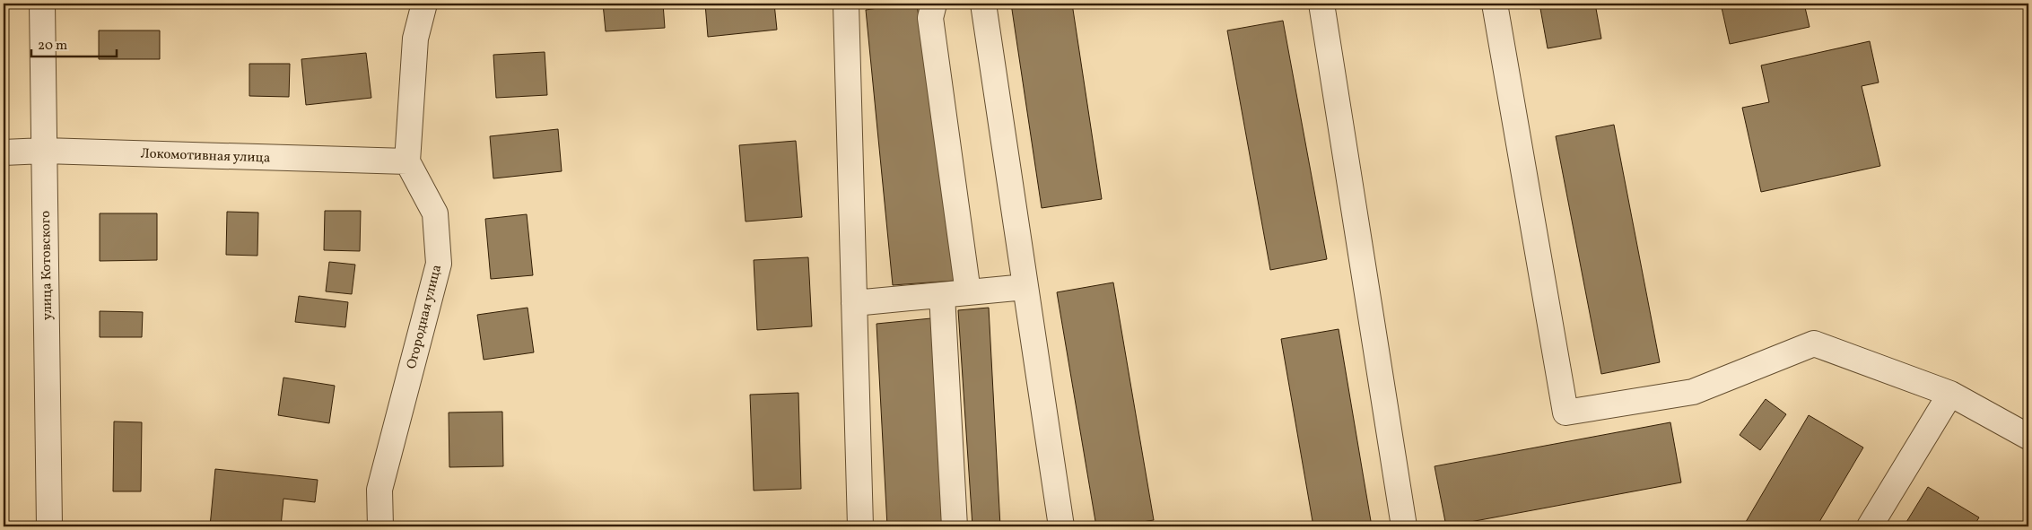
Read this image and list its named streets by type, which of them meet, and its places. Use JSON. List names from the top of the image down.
{
  "streets": {
    "street": ["Локомотивная улица", "улица Котовского", "Огородная улица"]
  },
  "crossings": [
    ["Локомотивная улица", "улица Котовского"],
    ["Локомотивная улица", "Огородная улица"]
  ],
  "scale_bar": "20 m"
}
